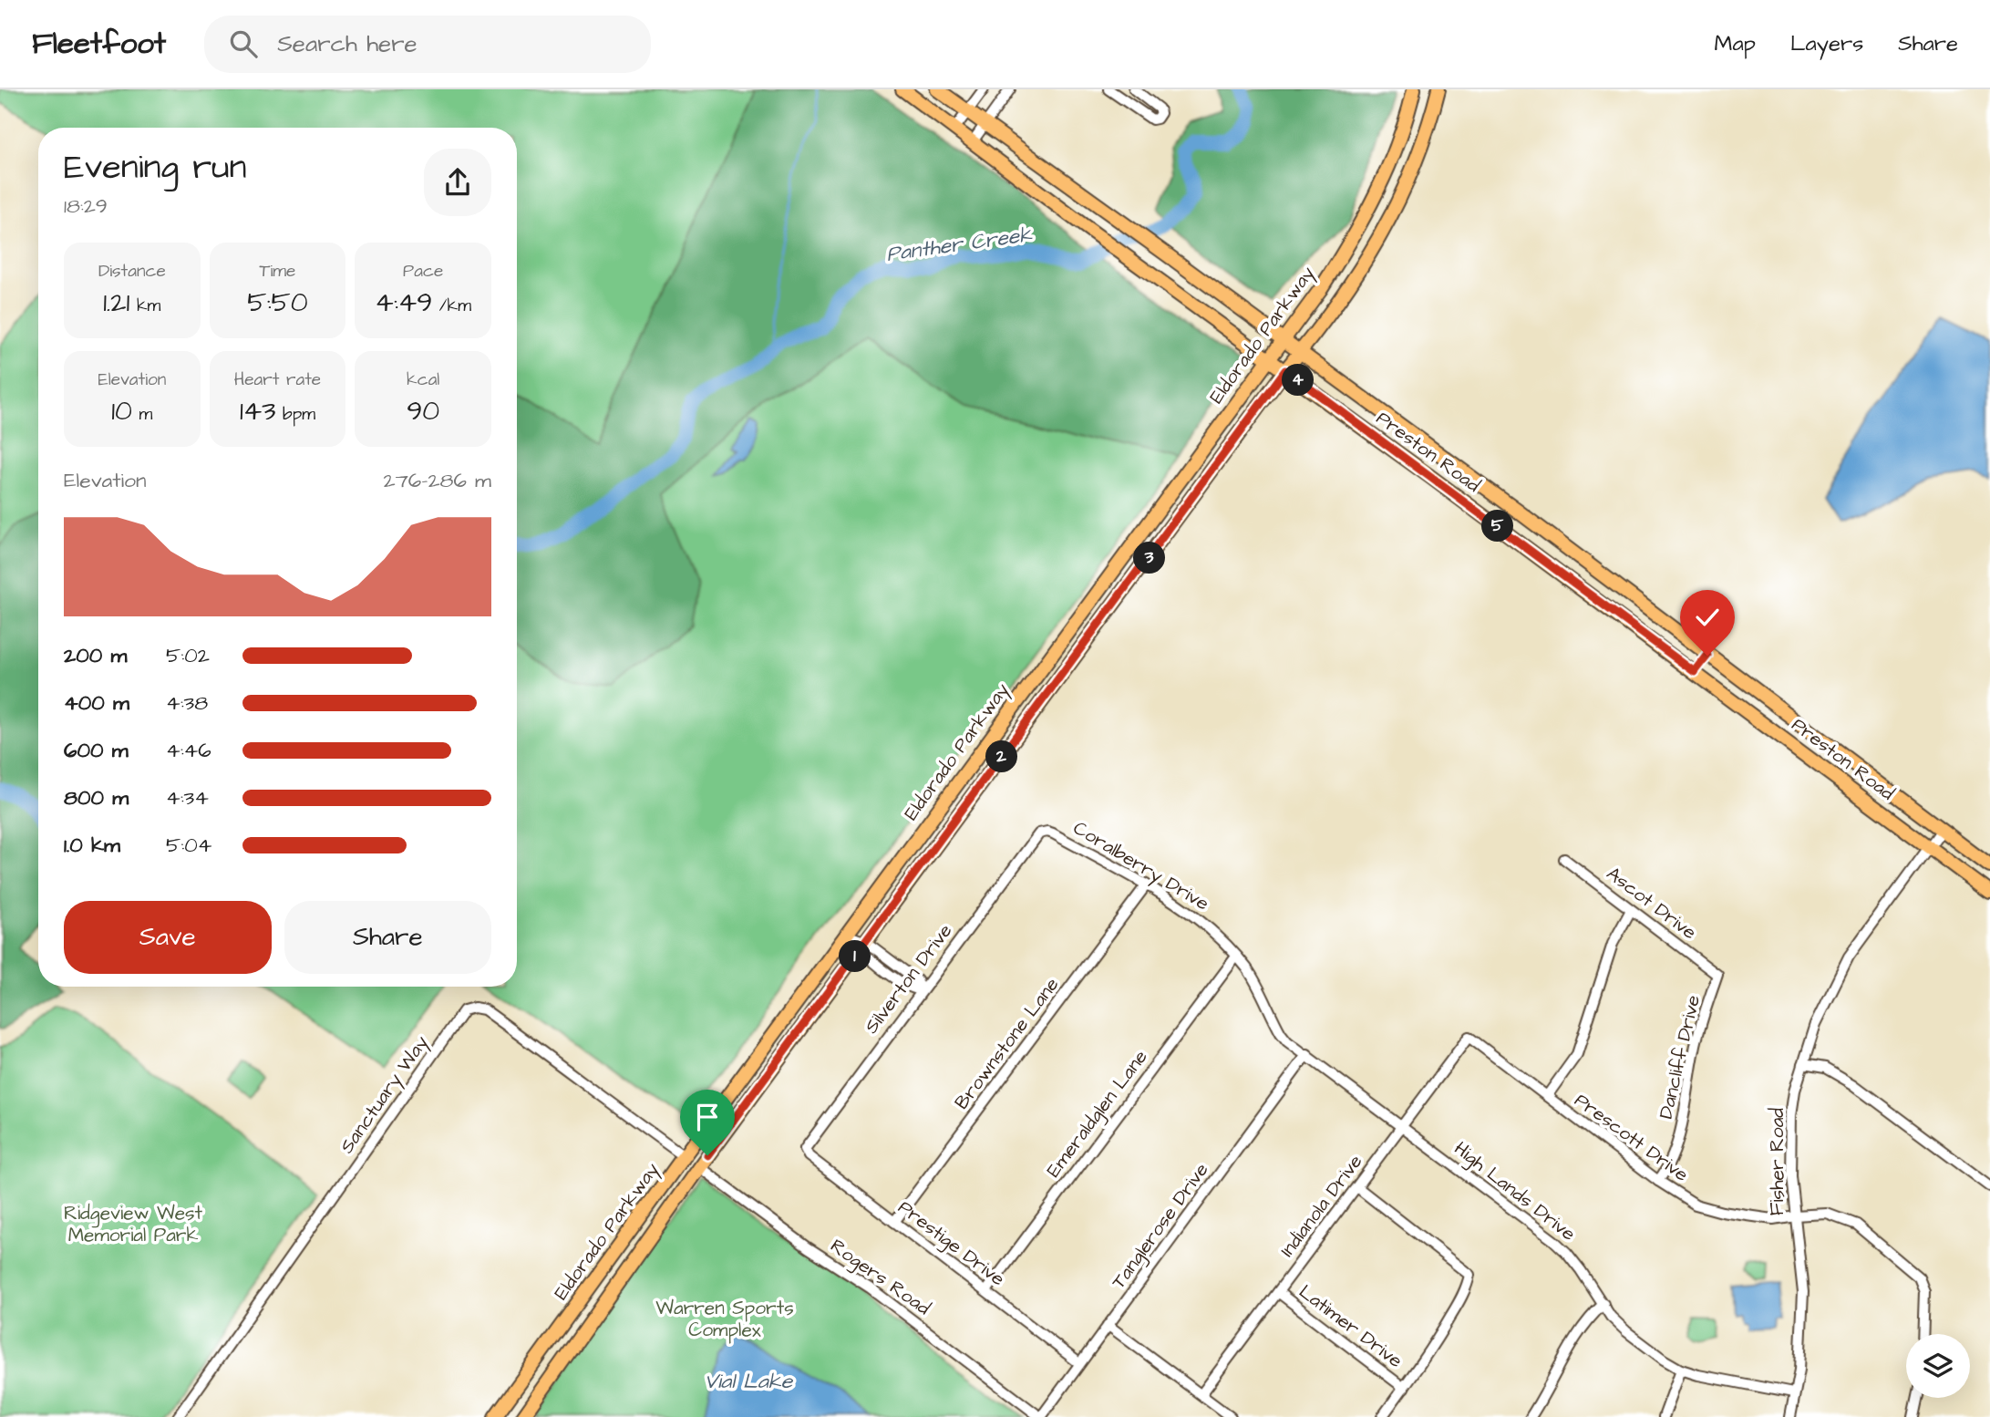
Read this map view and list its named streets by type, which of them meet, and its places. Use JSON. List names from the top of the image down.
{
  "streets": {
    "main road": ["Eldorado Parkway", "Preston Road"],
    "street": [
      "Coralberry Drive",
      "Ascot Drive",
      "Silverton Drive",
      "Brownstone Lane",
      "Dancliff Drive",
      "Sanctuary Way",
      "Emeraldglen Lane",
      "Prescott Drive",
      "Fisher Road",
      "High Lands Drive",
      "Indianola Drive",
      "Tanglerose Drive",
      "Prestige Drive",
      "Rogers Road",
      "Latimer Drive"
    ]
  },
  "crossings": [
    ["Eldorado Parkway", "Preston Road"],
    ["Eldorado Parkway", "Sanctuary Way"],
    ["Eldorado Parkway", "Rogers Road"],
    ["Preston Road", "Fisher Road"],
    ["Coralberry Drive", "Silverton Drive"],
    ["Coralberry Drive", "Brownstone Lane"],
    ["Coralberry Drive", "Emeraldglen Lane"],
    ["Coralberry Drive", "High Lands Drive"],
    ["Coralberry Drive", "Indianola Drive"],
    ["Coralberry Drive", "Tanglerose Drive"],
    ["Ascot Drive", "Dancliff Drive"],
    ["Silverton Drive", "Prestige Drive"],
    ["Brownstone Lane", "Prestige Drive"],
    ["Dancliff Drive", "Prescott Drive"],
    ["Emeraldglen Lane", "Prestige Drive"],
    ["Prescott Drive", "Fisher Road"],
    ["Prescott Drive", "Indianola Drive"],
    ["Fisher Road", "High Lands Drive"],
    ["High Lands Drive", "Indianola Drive"],
    ["Indianola Drive", "Latimer Drive"],
    ["Tanglerose Drive", "Prestige Drive"],
    ["Tanglerose Drive", "Rogers Road"]
  ],
  "water": ["Panther Creek", "Vial Lake"],
  "parks": ["Ridgeview West Memorial Park", "Warren Sports Complex"],
  "page": {
    "header": "Fleetfoot",
    "search": "Search here",
    "nav": ["Map", "Layers", "Share"],
    "heading": ["Evening run", "18:29"],
    "stats": [
      ["Distance", "1.21 km"],
      ["Time", "5:50"],
      ["Pace", "4:49 /km"],
      ["Elevation", "10 m"],
      ["Heart rate", "143 bpm"],
      ["kcal", "90"]
    ],
    "pins": [
      "4",
      "5",
      "3",
      "2",
      "1"
    ],
    "chart": ["Elevation", "276–286 m"],
    "list": [
      {
        "name": "200 m",
        "note": "5:02"
      },
      {
        "name": "400 m",
        "note": "4:38"
      },
      {
        "name": "600 m",
        "note": "4:46"
      },
      {
        "name": "800 m",
        "note": "4:34"
      },
      {
        "name": "1.0 km",
        "note": "5:04"
      }
    ],
    "buttons": ["Save", "Share"]
  }
}
